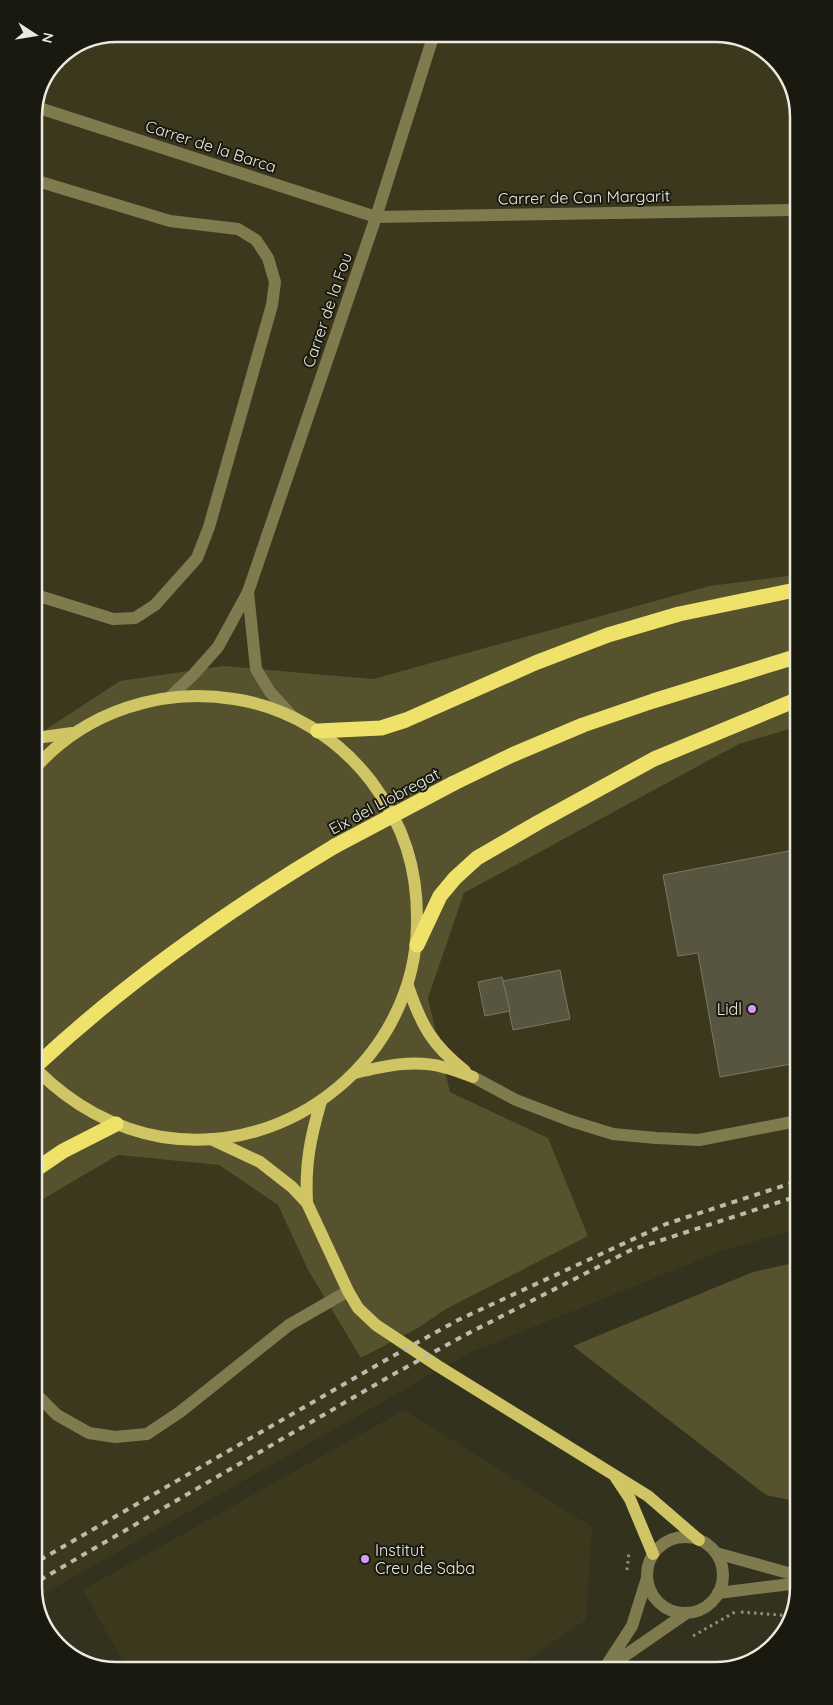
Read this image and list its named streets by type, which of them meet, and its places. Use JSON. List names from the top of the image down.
{
  "streets": {
    "highway": ["Eix del Llobregat"],
    "street": ["Carrer de la Barca", "Carrer de Can Margarit", "Carrer de la Fou"]
  },
  "crossings": [
    ["Carrer de la Barca", "Carrer de Can Margarit"],
    ["Carrer de la Barca", "Carrer de la Fou"],
    ["Carrer de Can Margarit", "Carrer de la Fou"]
  ],
  "places": ["Lidl", "Institut Creu de Saba"],
  "north": "right"
}
